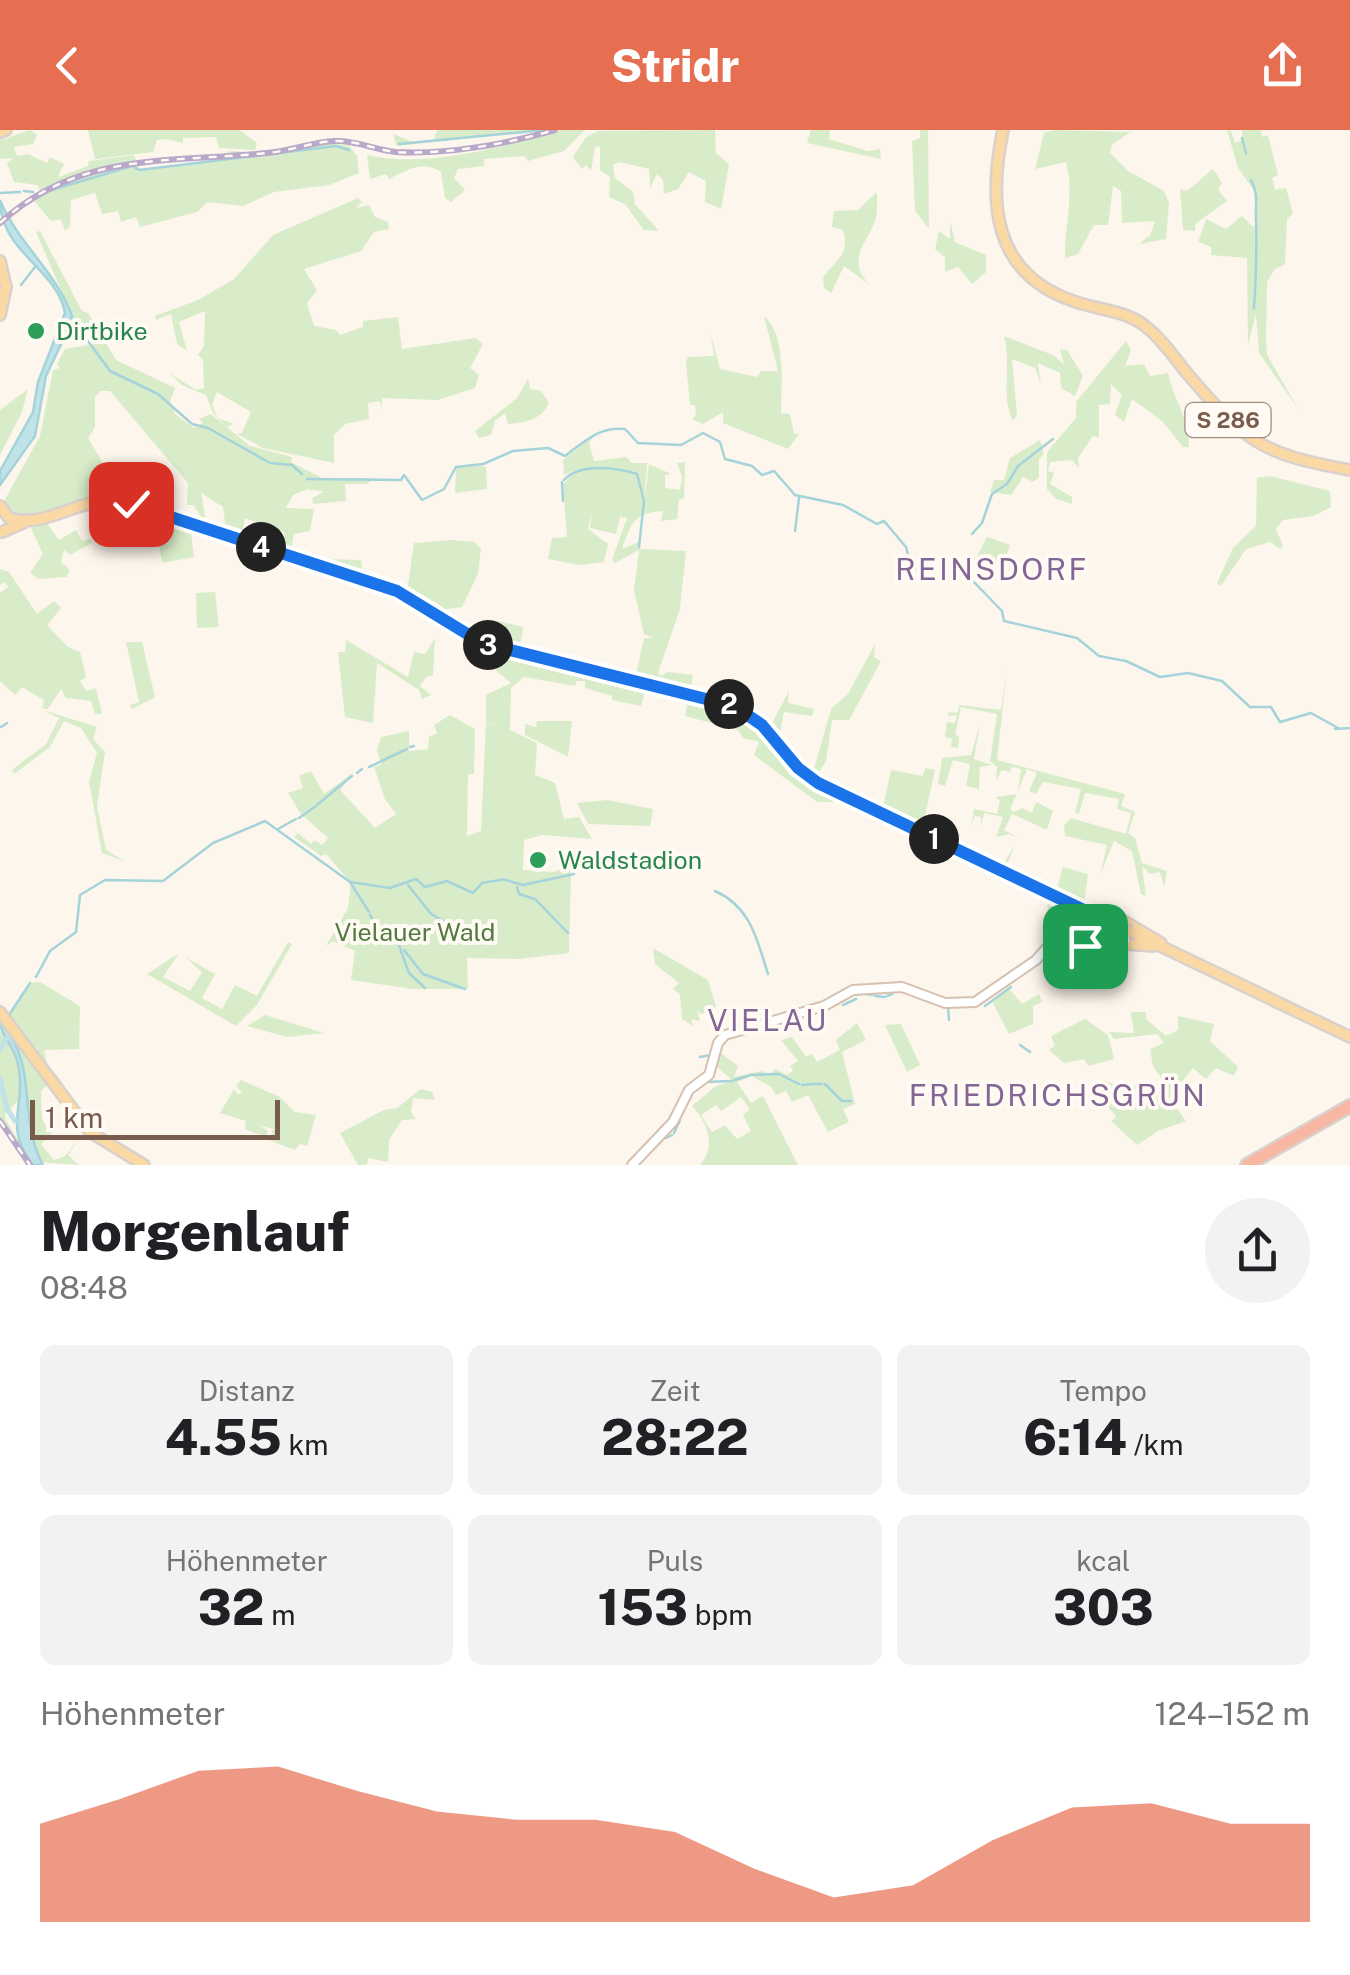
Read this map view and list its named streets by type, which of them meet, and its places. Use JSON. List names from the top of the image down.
{
  "streets": {
    "main road": ["S 286"]
  },
  "districts": ["REINSDORF", "VIELAU", "FRIEDRICHSGRÜN"],
  "parks": ["Vielauer Wald"],
  "places": ["Dirtbike", "Waldstadion"],
  "scale_bar": "1 km",
  "page": {
    "header": "Stridr",
    "pins": [
      "4",
      "3",
      "2",
      "1"
    ],
    "scale": "1 km",
    "heading": ["Morgenlauf", "08:48"],
    "stats": [
      ["Distanz", "4.55 km"],
      ["Zeit", "28:22"],
      ["Tempo", "6:14 /km"],
      ["Höhenmeter", "32 m"],
      ["Puls", "153 bpm"],
      ["kcal", "303"]
    ],
    "chart": ["Höhenmeter", "124–152 m"]
  }
}
